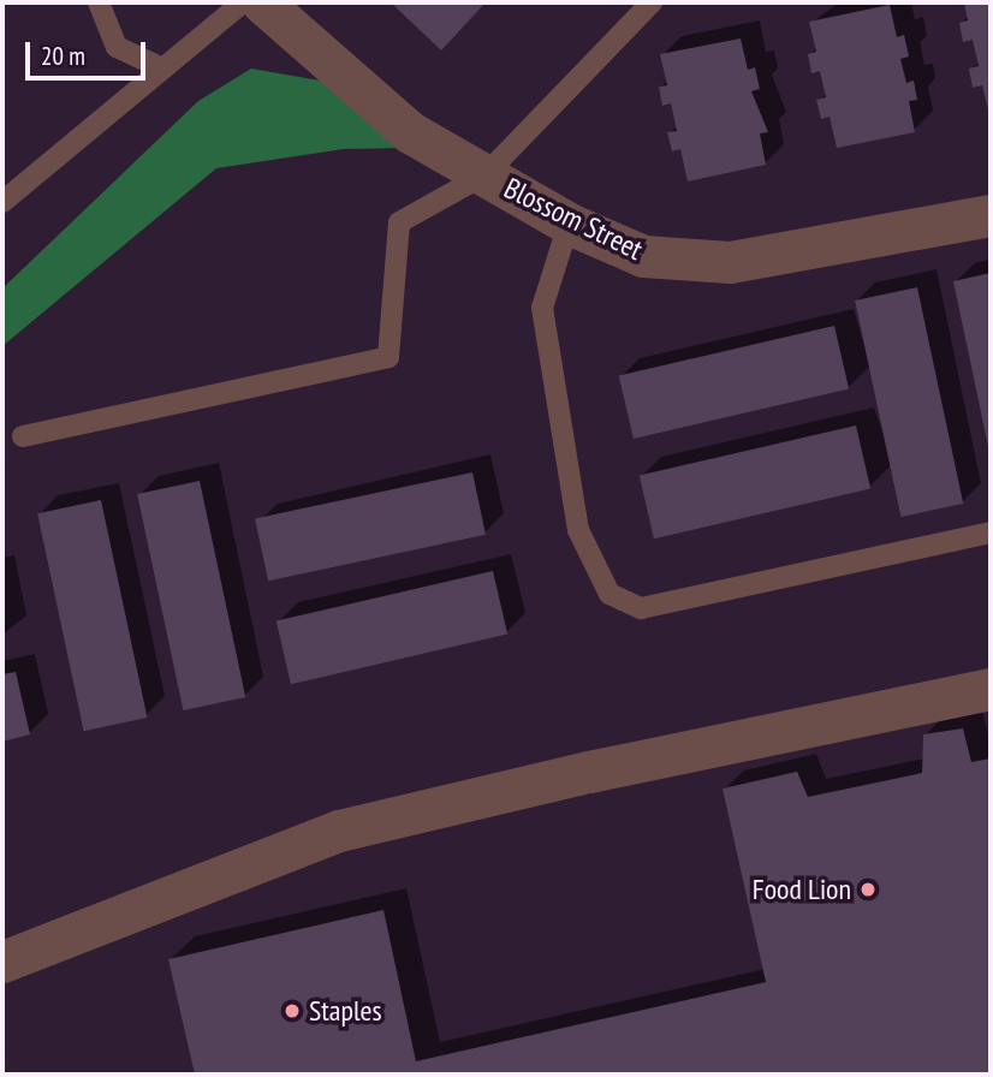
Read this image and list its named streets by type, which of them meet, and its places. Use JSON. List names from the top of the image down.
{
  "streets": {
    "street": ["Blossom Street"]
  },
  "places": ["Food Lion", "Staples"],
  "scale_bar": "20 m"
}
